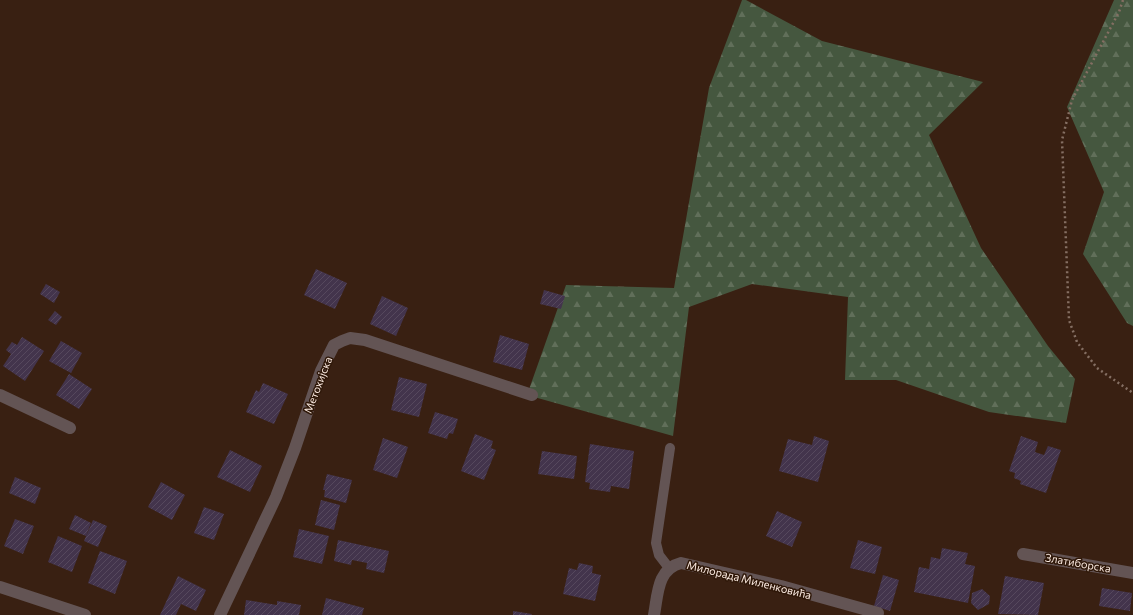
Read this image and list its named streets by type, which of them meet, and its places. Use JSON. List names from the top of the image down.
{
  "streets": {
    "street": ["Метохијска", "Златиборска", "Милорада Миленковића"]
  }
}
